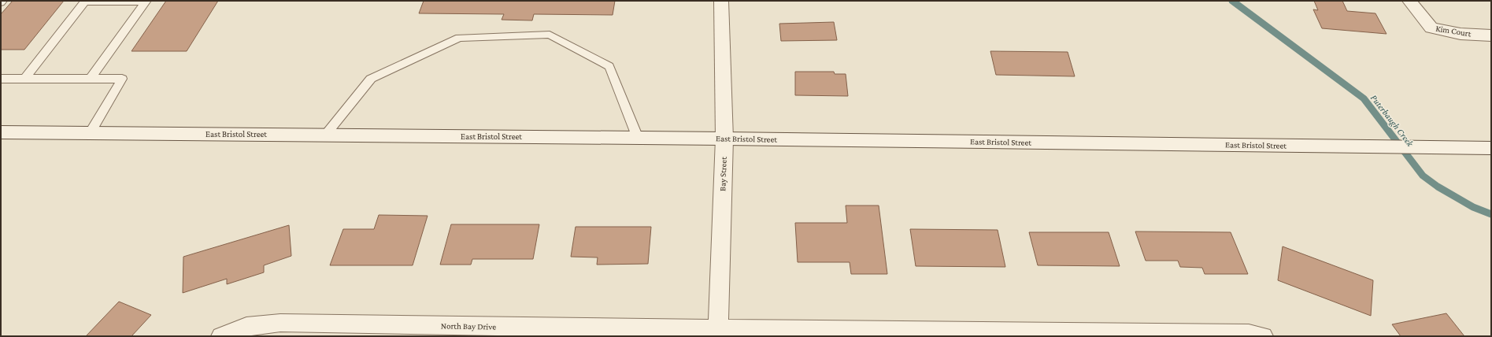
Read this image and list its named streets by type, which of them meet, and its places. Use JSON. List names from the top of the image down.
{
  "streets": {
    "main road": [
      "Kim Court",
      "East Bristol Street",
      "Bay Street",
      "North Bay Drive"
    ]
  },
  "crossings": [
    ["East Bristol Street", "Bay Street"],
    ["Bay Street", "North Bay Drive"]
  ],
  "water": ["Puterbaugh Creek"]
}
